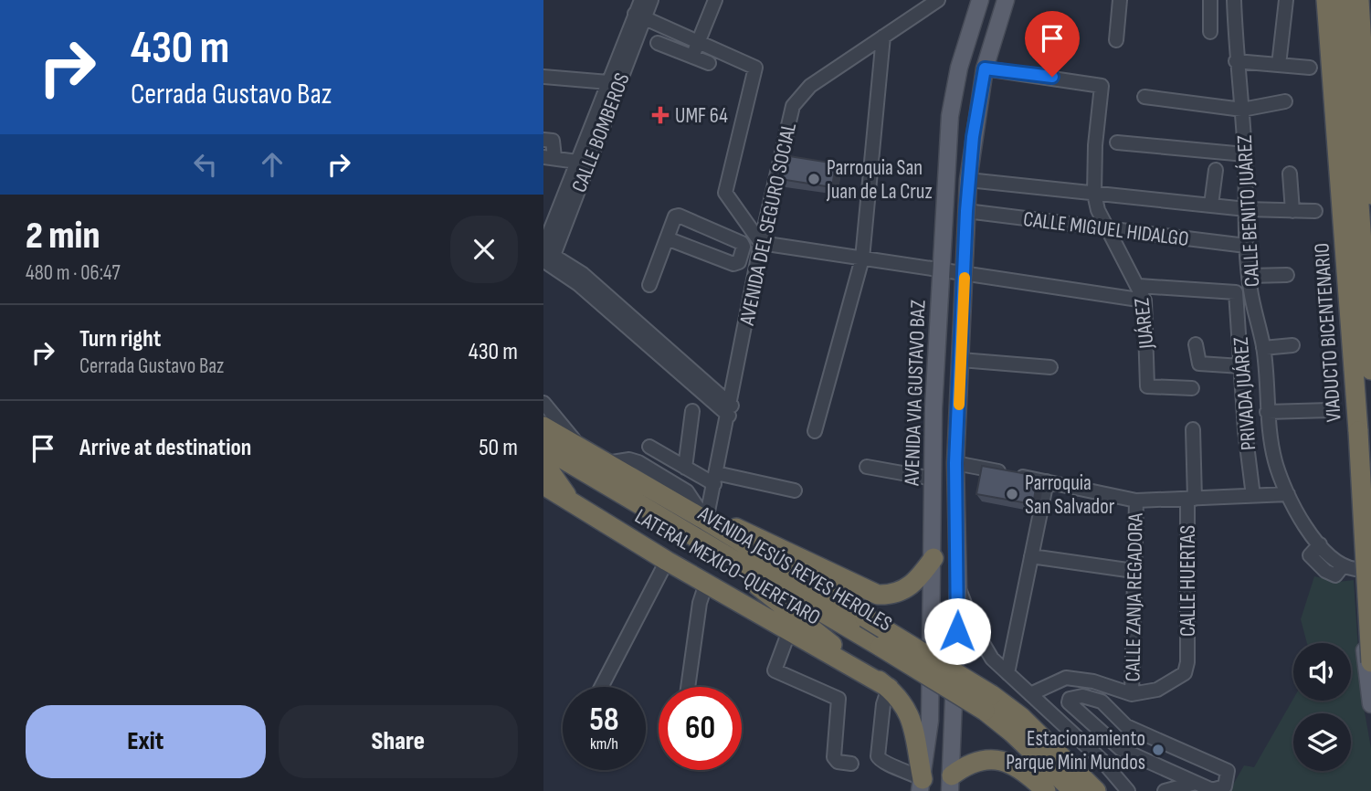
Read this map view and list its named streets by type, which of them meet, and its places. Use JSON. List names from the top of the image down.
{
  "streets": {
    "highway": ["VIADUCTO BICENTENARIO", "LATERAL MEXICO-QUERETARO", "AVENIDA JESÚS REYES HEROLES"],
    "main road": ["AVENIDA VIA GUSTAVO BAZ"],
    "street": [
      "CALLE BOMBEROS",
      "CALLE BENITO JUÁREZ",
      "AVENIDA DEL SEGURO SOCIAL",
      "CALLE MIGUEL HIDALGO",
      "JUÁREZ",
      "PRIVADA JUÁREZ",
      "CALLE HUERTAS",
      "CALLE ZANJA REGADORA"
    ]
  },
  "crossings": [
    ["CALLE BENITO JUÁREZ", "CALLE MIGUEL HIDALGO"],
    ["AVENIDA DEL SEGURO SOCIAL", "AVENIDA JESÚS REYES HEROLES"],
    ["CALLE MIGUEL HIDALGO", "JUÁREZ"],
    ["JUÁREZ", "PRIVADA JUÁREZ"],
    ["CALLE HUERTAS", "CALLE ZANJA REGADORA"]
  ],
  "places": {
    "health": ["UMF 64"],
    "other": ["Parroquia San Juan de La Cruz", "Parroquia San Salvador", "Estacionamiento Parque Mini Mundos"]
  },
  "page": {
    "turn": ["430 m", "Cerrada Gustavo Baz"],
    "heading": ["2 min", "480 m · 06:47"],
    "list": [
      {
        "name": "Turn right",
        "note": "Cerrada Gustavo Baz",
        "value": "430 m"
      },
      {
        "name": "Arrive at destination",
        "value": "50 m"
      }
    ],
    "speed": "58 km/h",
    "limit": "60",
    "buttons": ["Exit", "Share"]
  }
}
